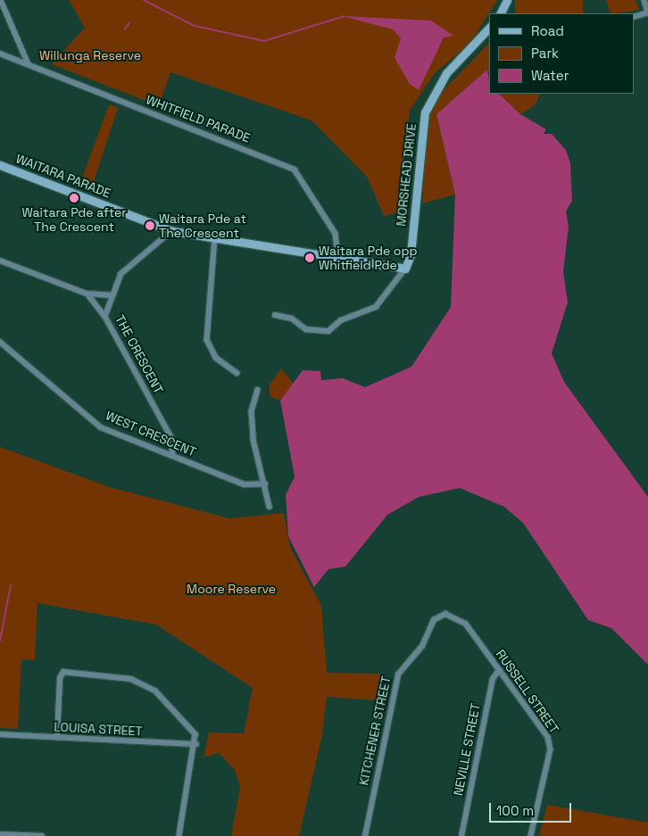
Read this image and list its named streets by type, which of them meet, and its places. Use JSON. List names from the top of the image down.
{
  "streets": {
    "street": [
      "WHITFIELD PARADE",
      "MORSHEAD DRIVE",
      "WAITARA PARADE",
      "THE CRESCENT",
      "WEST CRESCENT",
      "RUSSELL STREET",
      "LOUISA STREET",
      "KITCHENER STREET",
      "NEVILLE STREET"
    ]
  },
  "crossings": [
    ["WHITFIELD PARADE", "WAITARA PARADE"],
    ["MORSHEAD DRIVE", "WAITARA PARADE"],
    ["WAITARA PARADE", "THE CRESCENT"],
    ["THE CRESCENT", "WEST CRESCENT"],
    ["RUSSELL STREET", "KITCHENER STREET"],
    ["RUSSELL STREET", "NEVILLE STREET"]
  ],
  "parks": ["Willunga Reserve", "Moore Reserve"],
  "places": ["Waitara Pde after The Crescent", "Waitara Pde at The Crescent", "Waitara Pde opp Whitfield Pde"],
  "legend": ["Road", "Park", "Water"],
  "scale_bar": "100 m"
}
